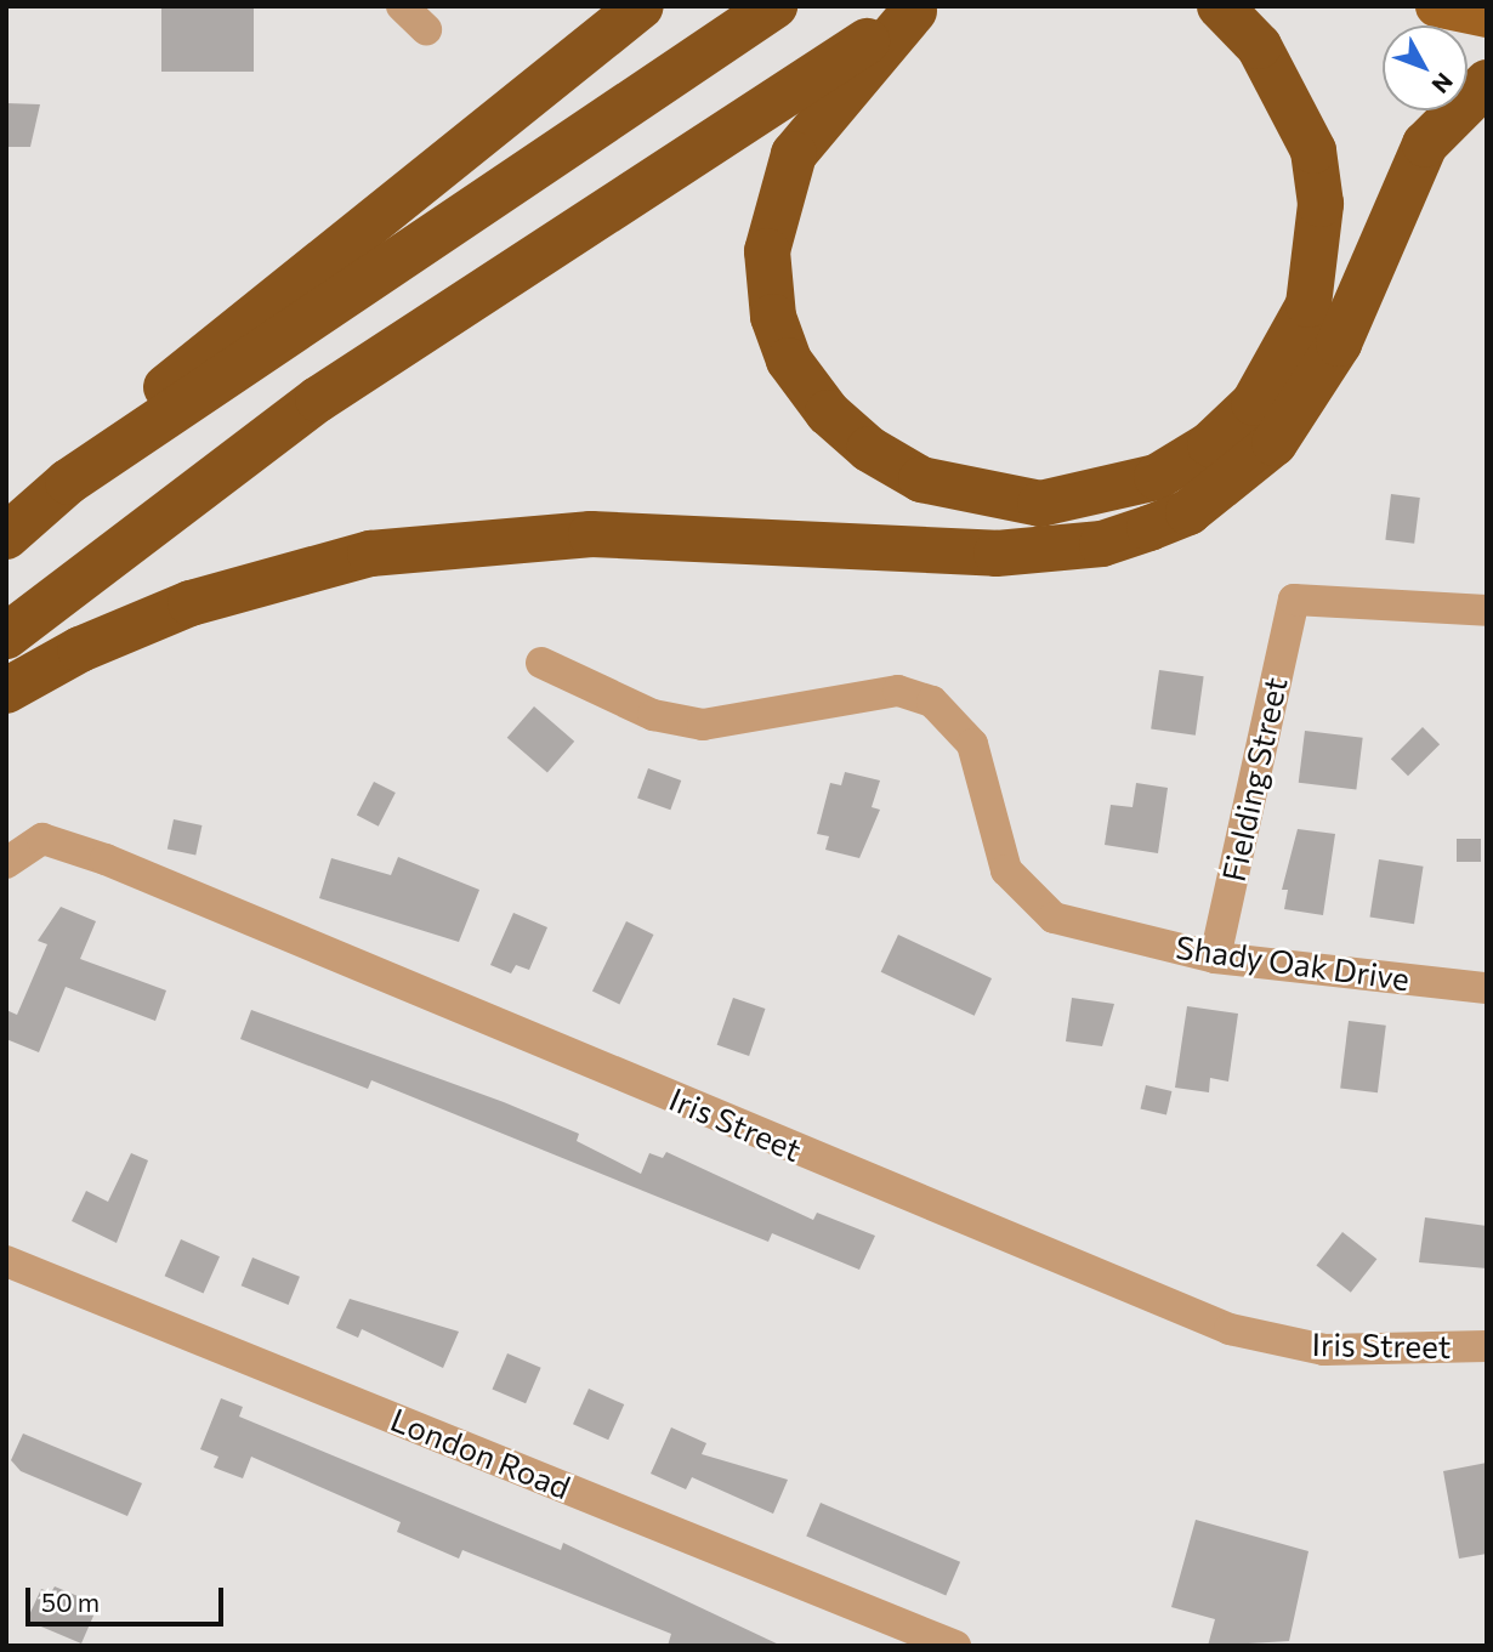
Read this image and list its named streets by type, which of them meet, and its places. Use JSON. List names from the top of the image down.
{
  "streets": {
    "street": [
      "Fielding Street",
      "Shady Oak Drive",
      "Iris Street",
      "London Road"
    ]
  },
  "crossings": [
    ["Fielding Street", "Shady Oak Drive"]
  ],
  "scale_bar": "50 m",
  "north": "bottom right"
}
